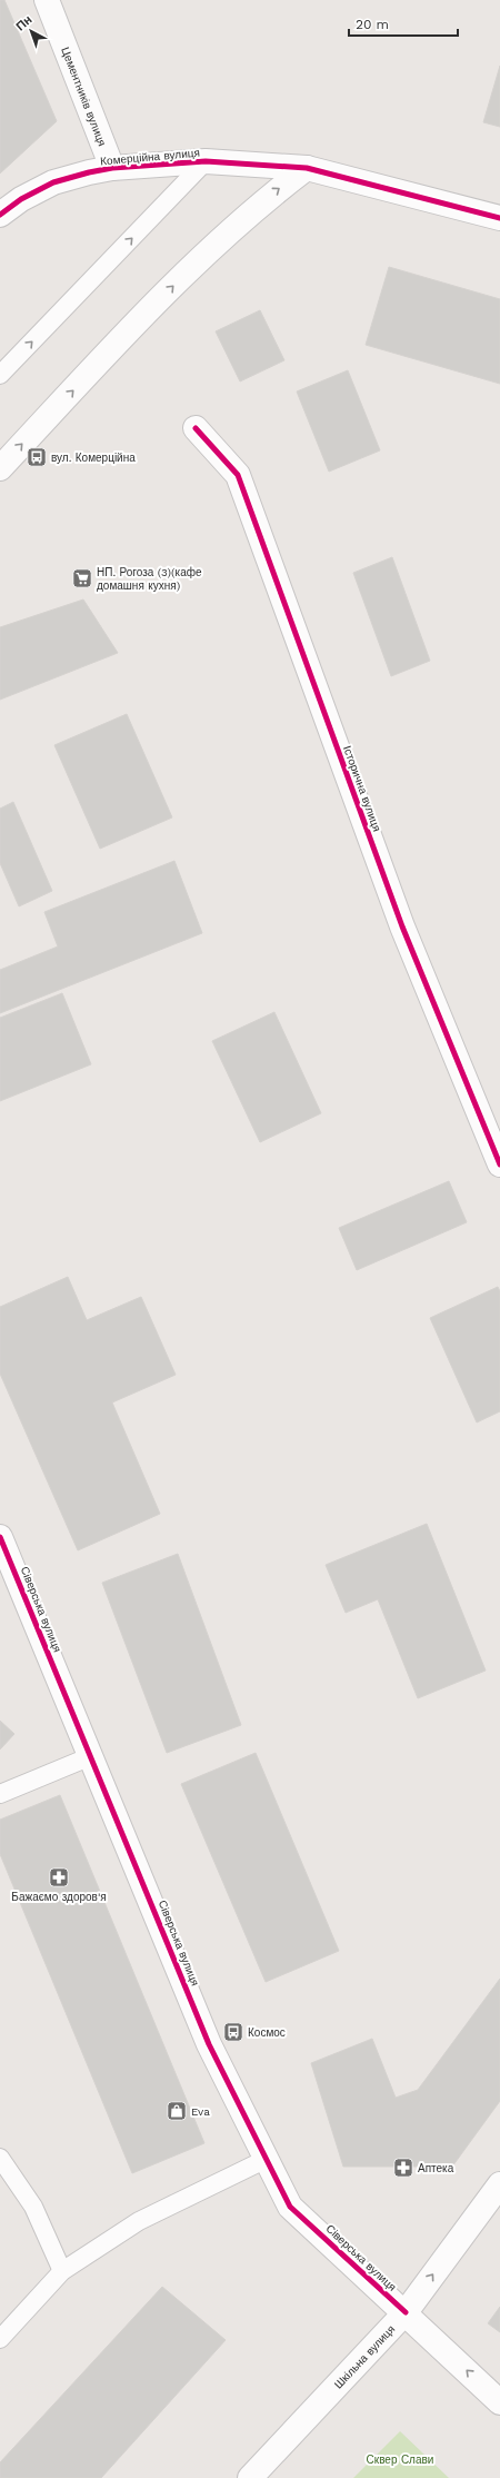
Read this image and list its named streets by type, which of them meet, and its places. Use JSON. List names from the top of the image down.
{
  "streets": {
    "street": [
      "Цементників вулиця",
      "Комерційна вулиця",
      "Історична вулиця",
      "Сіверська вулиця",
      "Шкільна вулиця"
    ]
  },
  "crossings": [
    ["Цементників вулиця", "Комерційна вулиця"],
    ["Сіверська вулиця", "Шкільна вулиця"]
  ],
  "one_way": ["Шкільна вулиця"],
  "parks": ["Сквер Слави"],
  "places": {
    "bus stop": ["вул. Комерційна", "Космос"],
    "supermarket": ["НП. Рогоза (3)(кафе домашня кухня)"],
    "pharmacy": ["Бажаємо здоров'я", "Аптека"],
    "shop": ["Eva"]
  },
  "scale_bar": "20 m",
  "north": "top left"
}
